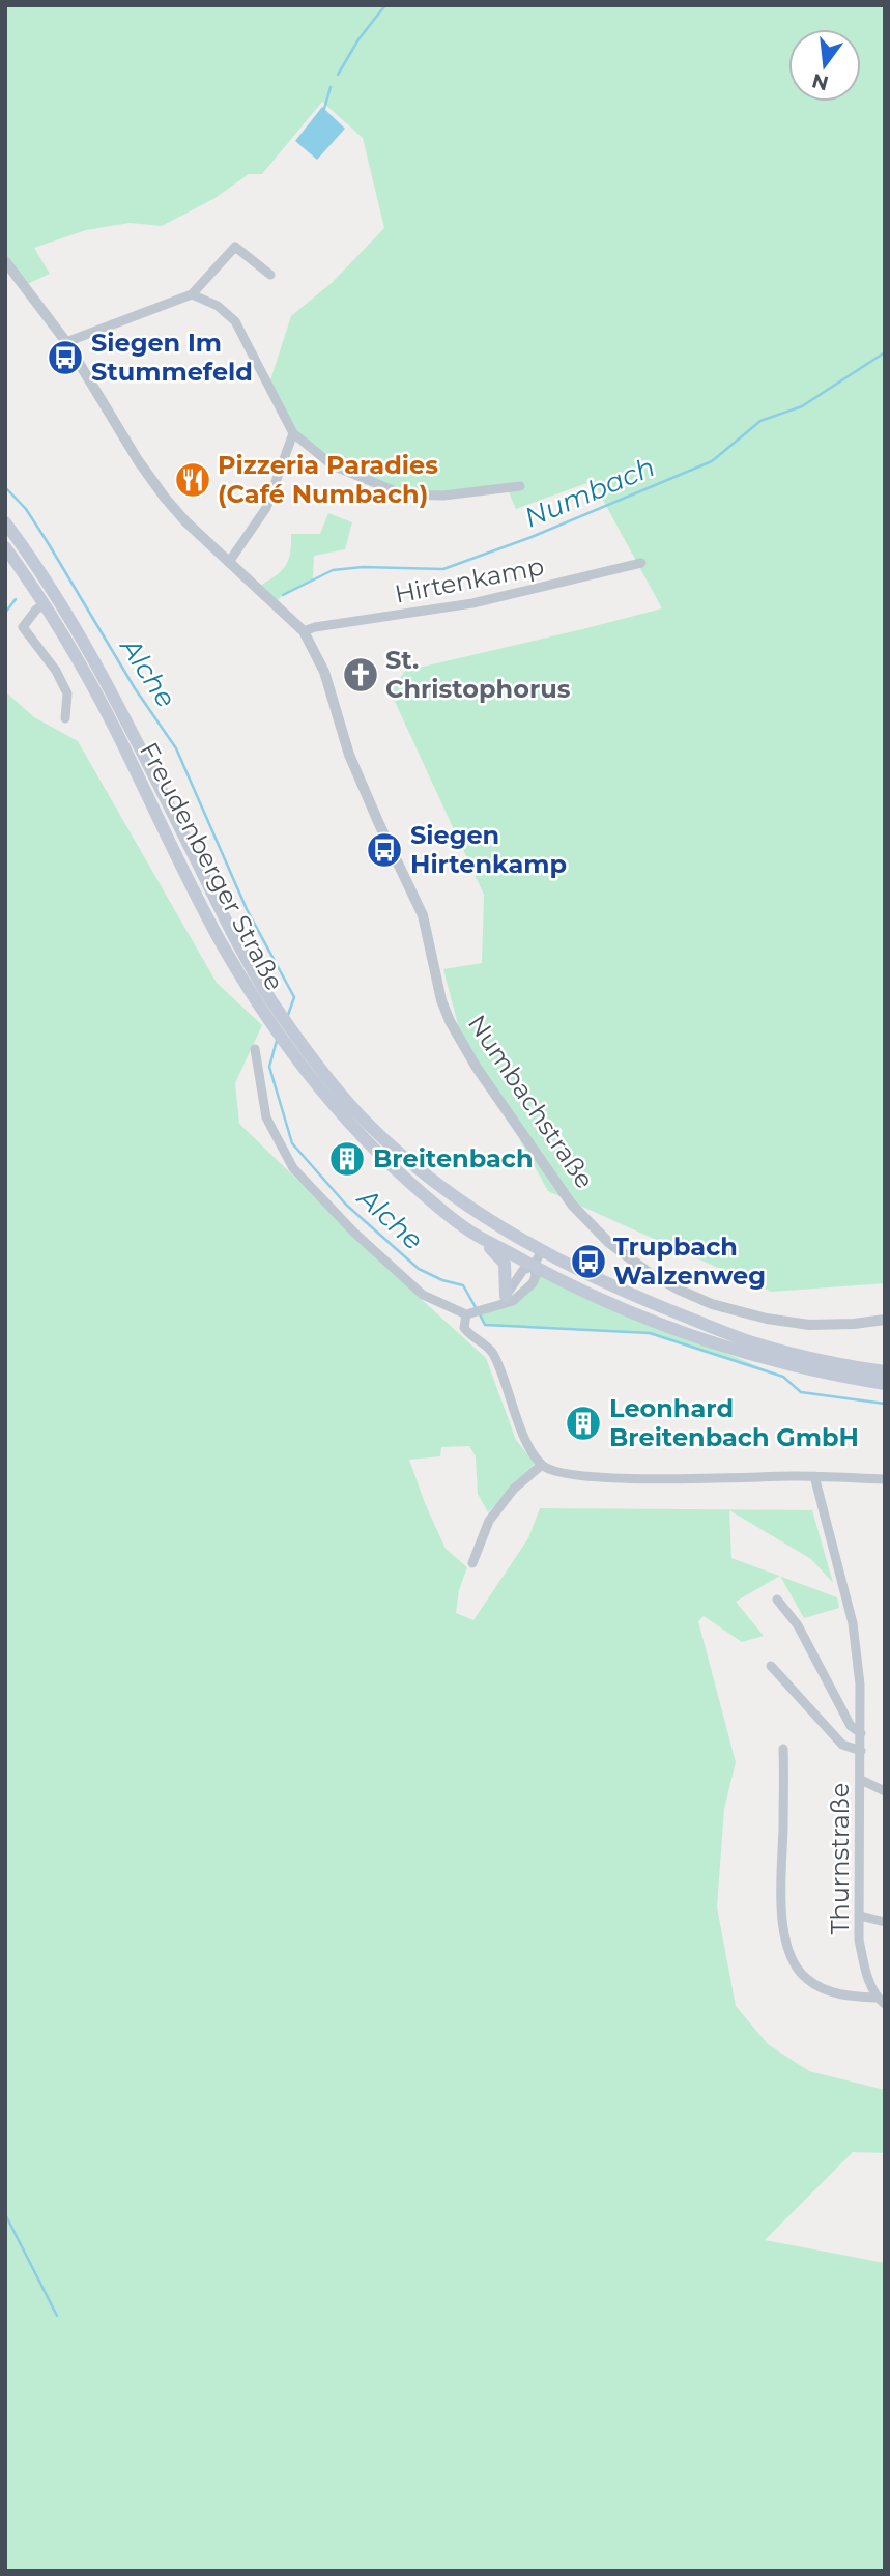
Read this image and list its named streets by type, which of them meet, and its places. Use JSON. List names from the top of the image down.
{
  "streets": {
    "main road": ["Freudenberger Straße"],
    "street": ["Hirtenkamp", "Numbachstraße", "Thurnstraße"]
  },
  "crossings": [
    ["Hirtenkamp", "Numbachstraße"]
  ],
  "water": ["Numbach", "Alche"],
  "places": {
    "bus stop": ["Siegen Im Stummefeld", "Siegen Hirtenkamp", "Trupbach Walzenweg"],
    "restaurant": ["Pizzeria Paradies (Café Numbach)"],
    "church": ["St. Christophorus"],
    "building": ["Breitenbach", "Leonhard Breitenbach GmbH"]
  },
  "north": "bottom"
}
